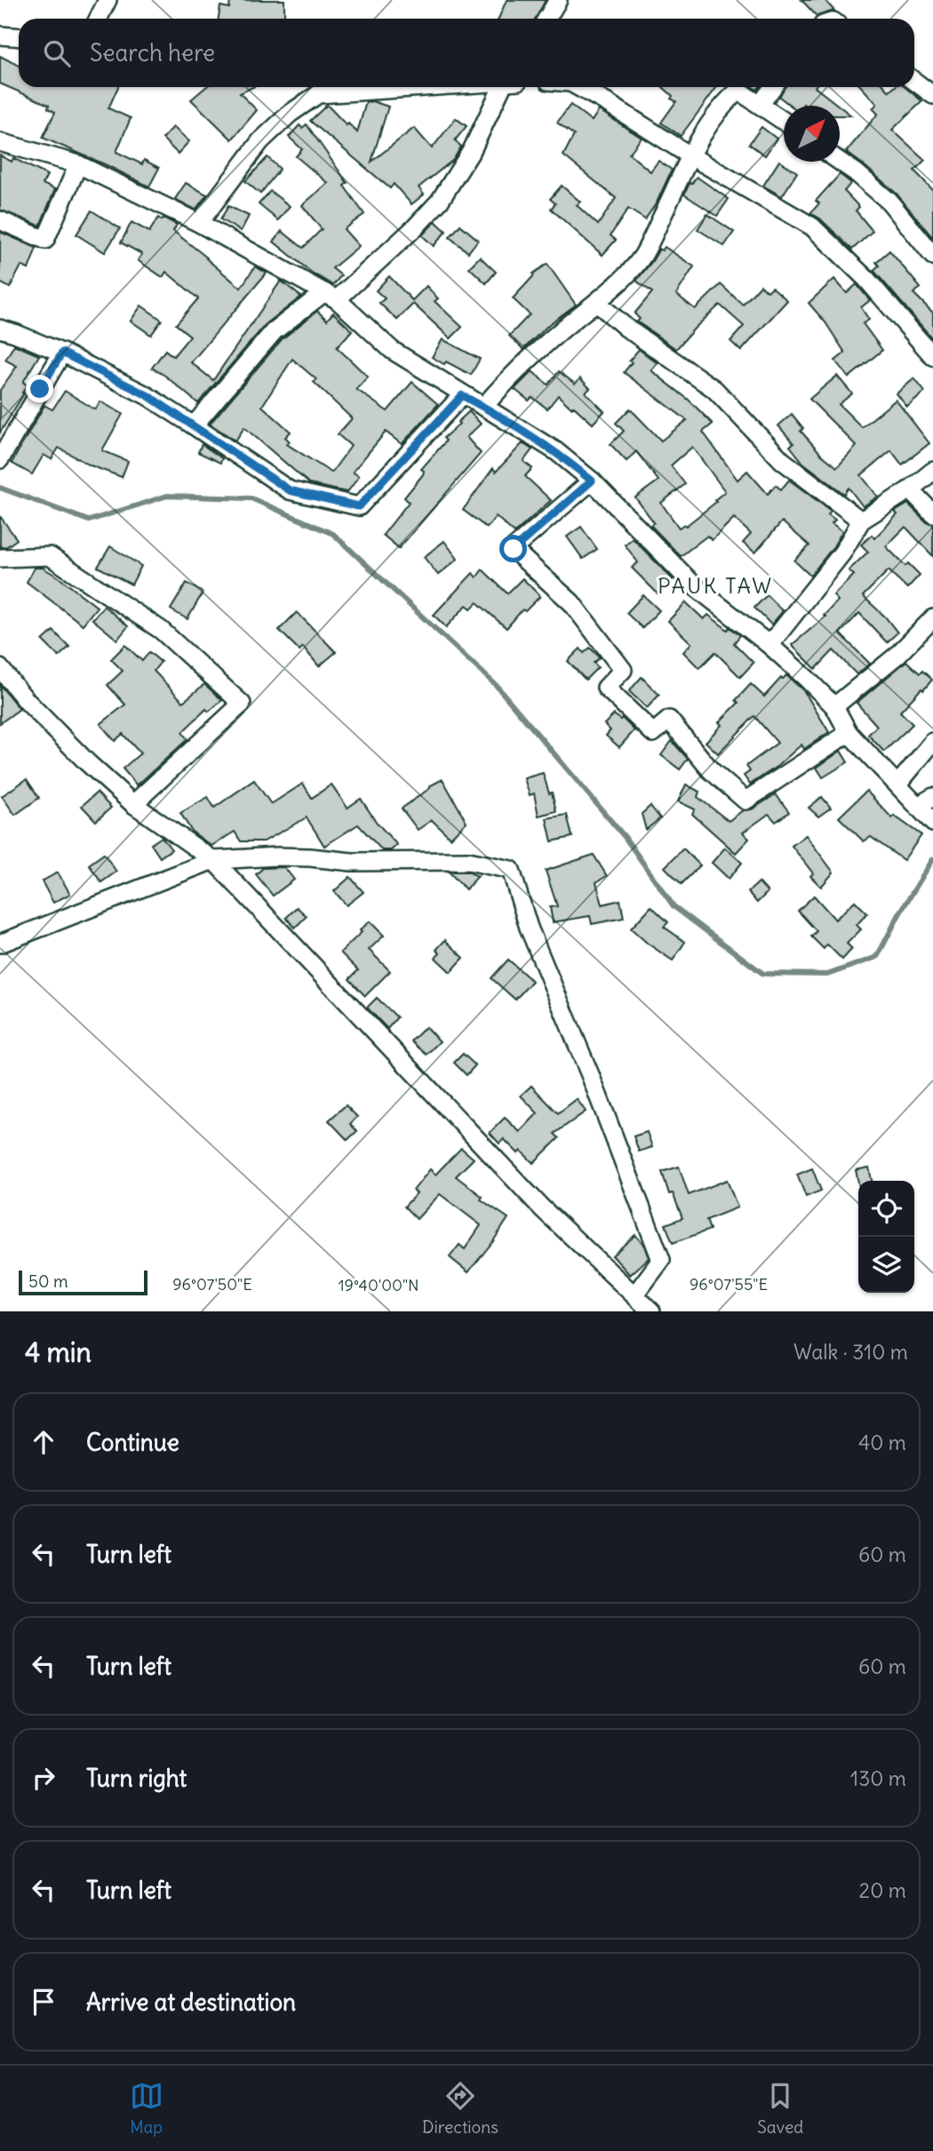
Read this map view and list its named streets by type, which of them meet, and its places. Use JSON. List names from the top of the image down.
{
  "districts": ["PAUK TAW"],
  "scale_bar": "50 m",
  "north": "top right",
  "page": {
    "search": "Search here",
    "scale": "50 m",
    "heading": ["4 min", "Walk · 310 m"],
    "list": [
      ["Continue", "40 m"],
      ["Turn left", "60 m"],
      ["Turn left", "60 m"],
      ["Turn right", "130 m"],
      ["Turn left", "20 m"],
      "Arrive at destination"
    ],
    "nav": ["Map", "Directions", "Saved"]
  },
  "coordinates": ["96°07'50\"E", "96°07'55\"E", "19°40'00\"N"]
}
